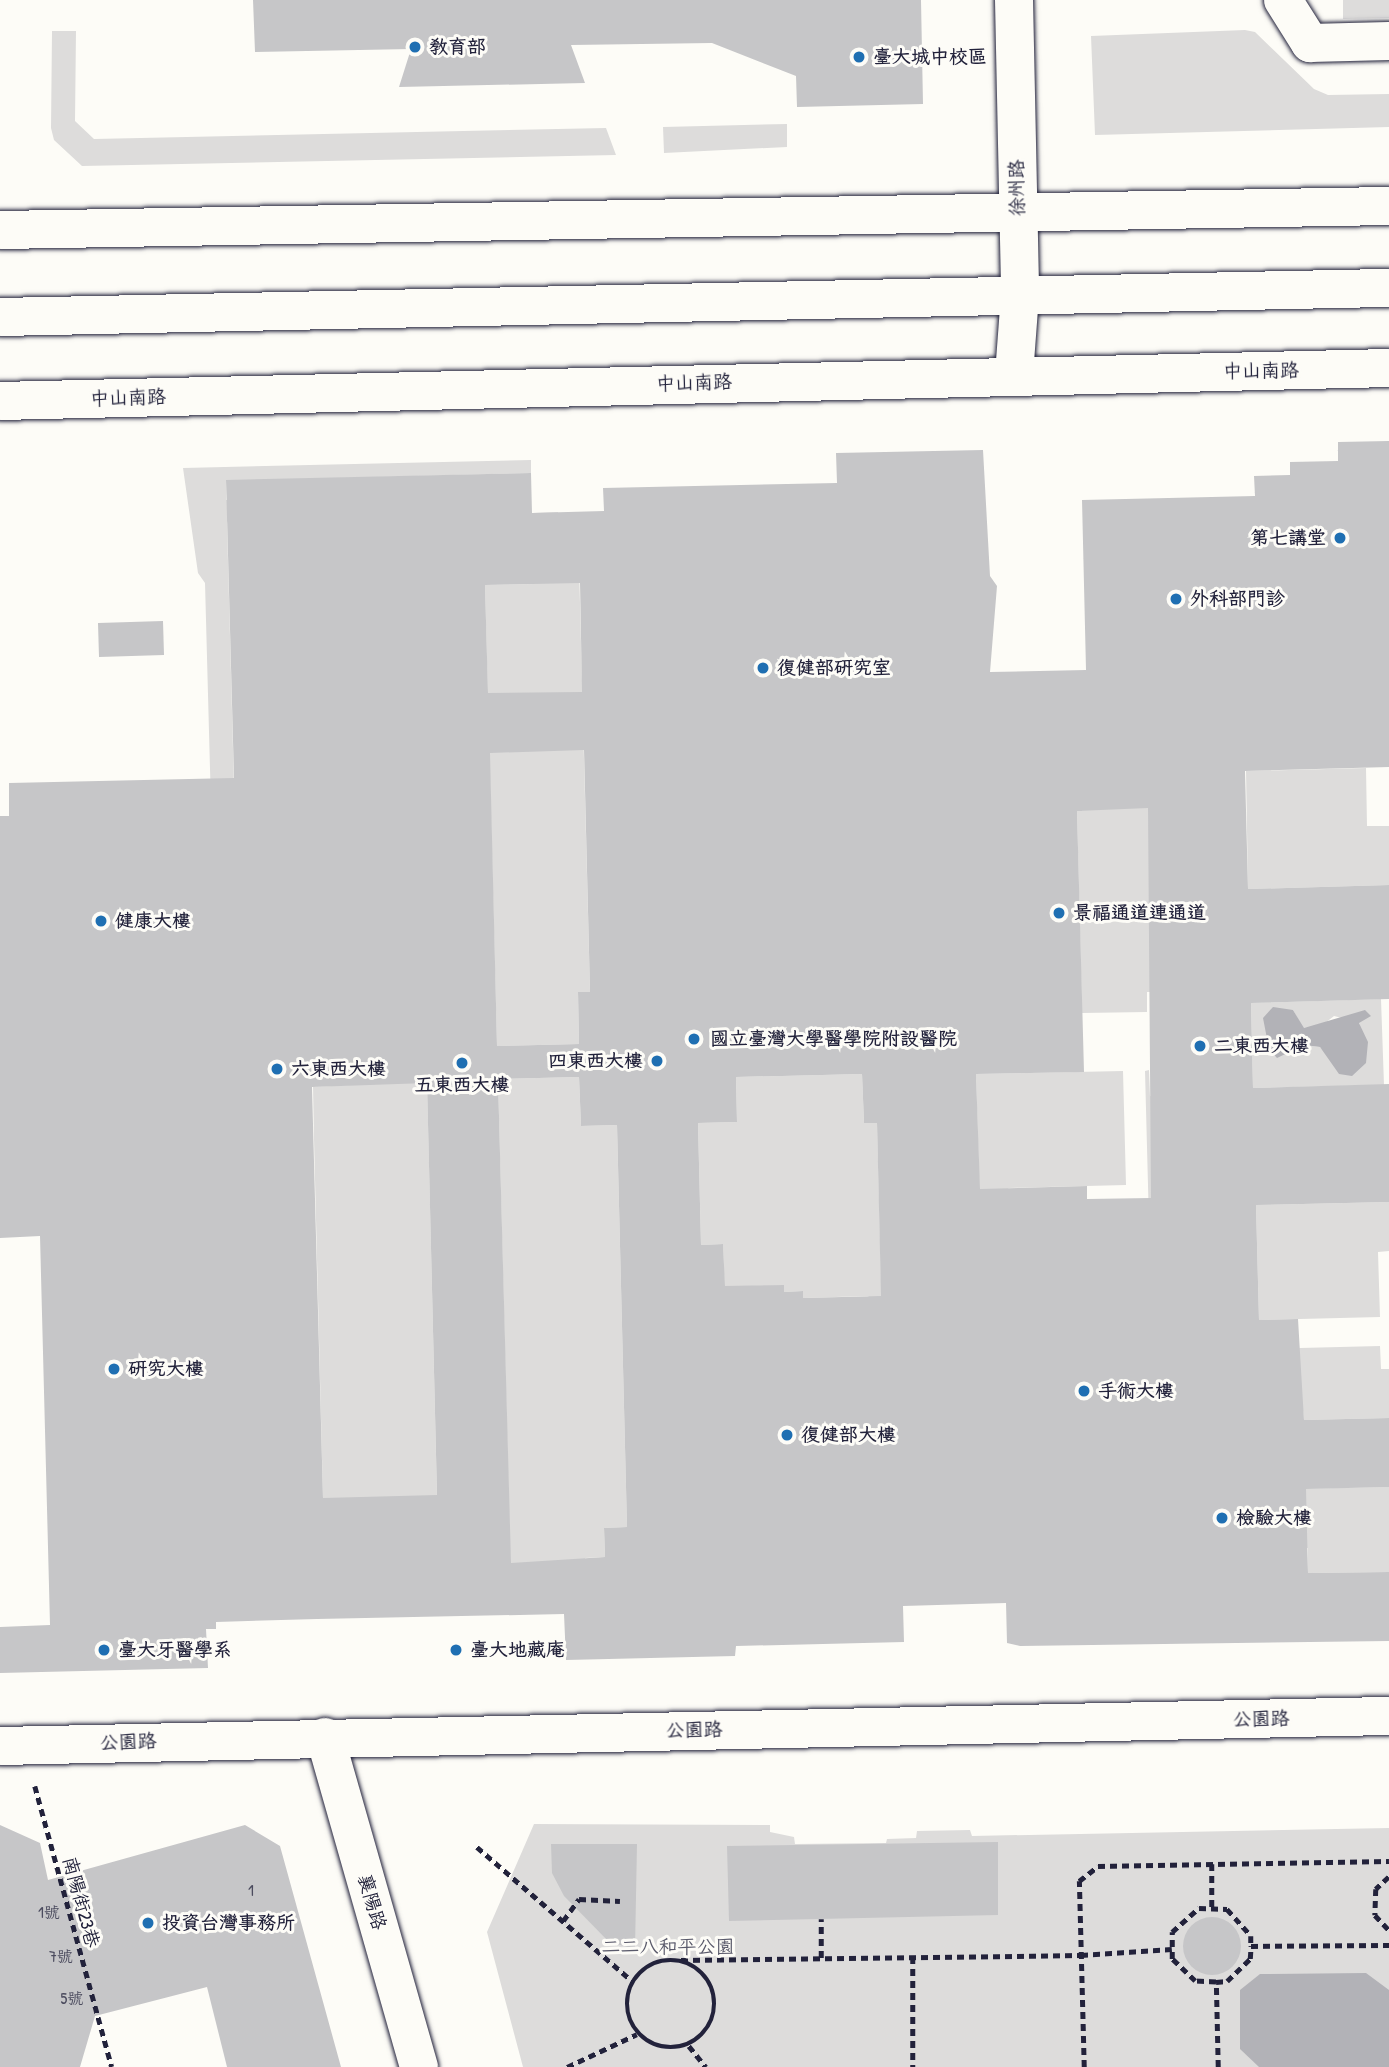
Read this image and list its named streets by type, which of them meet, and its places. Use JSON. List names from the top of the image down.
{
  "streets": {
    "main road": [
      "徐州路",
      "中山南路",
      "公園路",
      "襄陽路"
    ],
    "path": ["南陽街23巷"]
  },
  "crossings": [
    ["徐州路", "中山南路"],
    ["公園路", "南陽街23巷"],
    ["公園路", "襄陽路"]
  ],
  "parks": ["二二八和平公園"],
  "places": [
    "教育部",
    "臺大城中校區",
    "第七講堂",
    "外科部門診",
    "復健部研究室",
    "景福通道連通道",
    "健康大樓",
    "國立臺灣大學醫學院附設醫院",
    "二東西大樓",
    "四東西大樓",
    "五東西大樓",
    "六東西大樓",
    "研究大樓",
    "手術大樓",
    "復健部大樓",
    "檢驗大樓",
    "臺大牙醫學系",
    "臺大地藏庵",
    "投資台灣事務所"
  ],
  "house_numbers": [
    "1",
    "1號",
    "7號",
    "5號"
  ]
}
